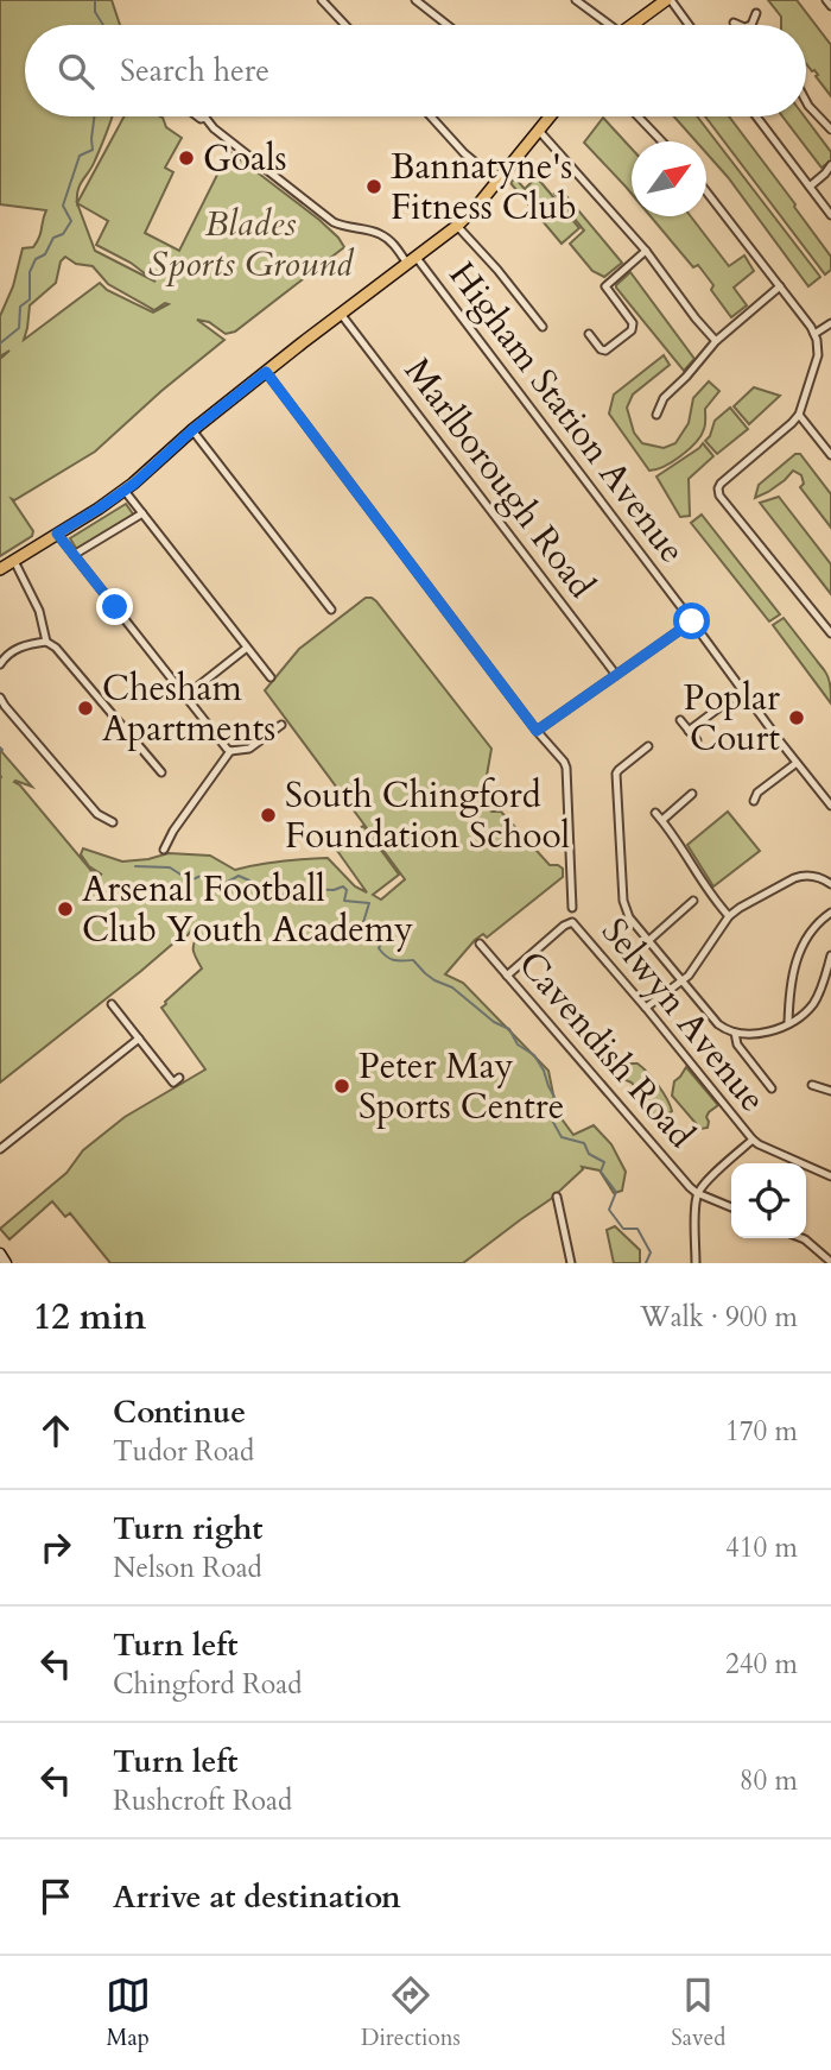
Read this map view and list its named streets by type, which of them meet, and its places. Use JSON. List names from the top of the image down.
{
  "streets": {
    "street": [
      "Higham Station Avenue",
      "Marlborough Road",
      "Selwyn Avenue",
      "Cavendish Road"
    ]
  },
  "crossings": [
    ["Selwyn Avenue", "Cavendish Road"]
  ],
  "parks": ["Blades Sports Ground"],
  "places": [
    "Goals",
    "Bannatyne's Fitness Club",
    "Chesham Apartments",
    "Poplar Court",
    "South Chingford Foundation School",
    "Arsenal Football Club Youth Academy",
    "Peter May Sports Centre"
  ],
  "north": "top right",
  "page": {
    "search": "Search here",
    "heading": ["12 min", "Walk · 900 m"],
    "list": [
      ["Continue", "Tudor Road", "170 m"],
      ["Turn right", "Nelson Road", "410 m"],
      ["Turn left", "Chingford Road", "240 m"],
      ["Turn left", "Rushcroft Road", "80 m"],
      "Arrive at destination"
    ],
    "nav": ["Map", "Directions", "Saved"]
  }
}
